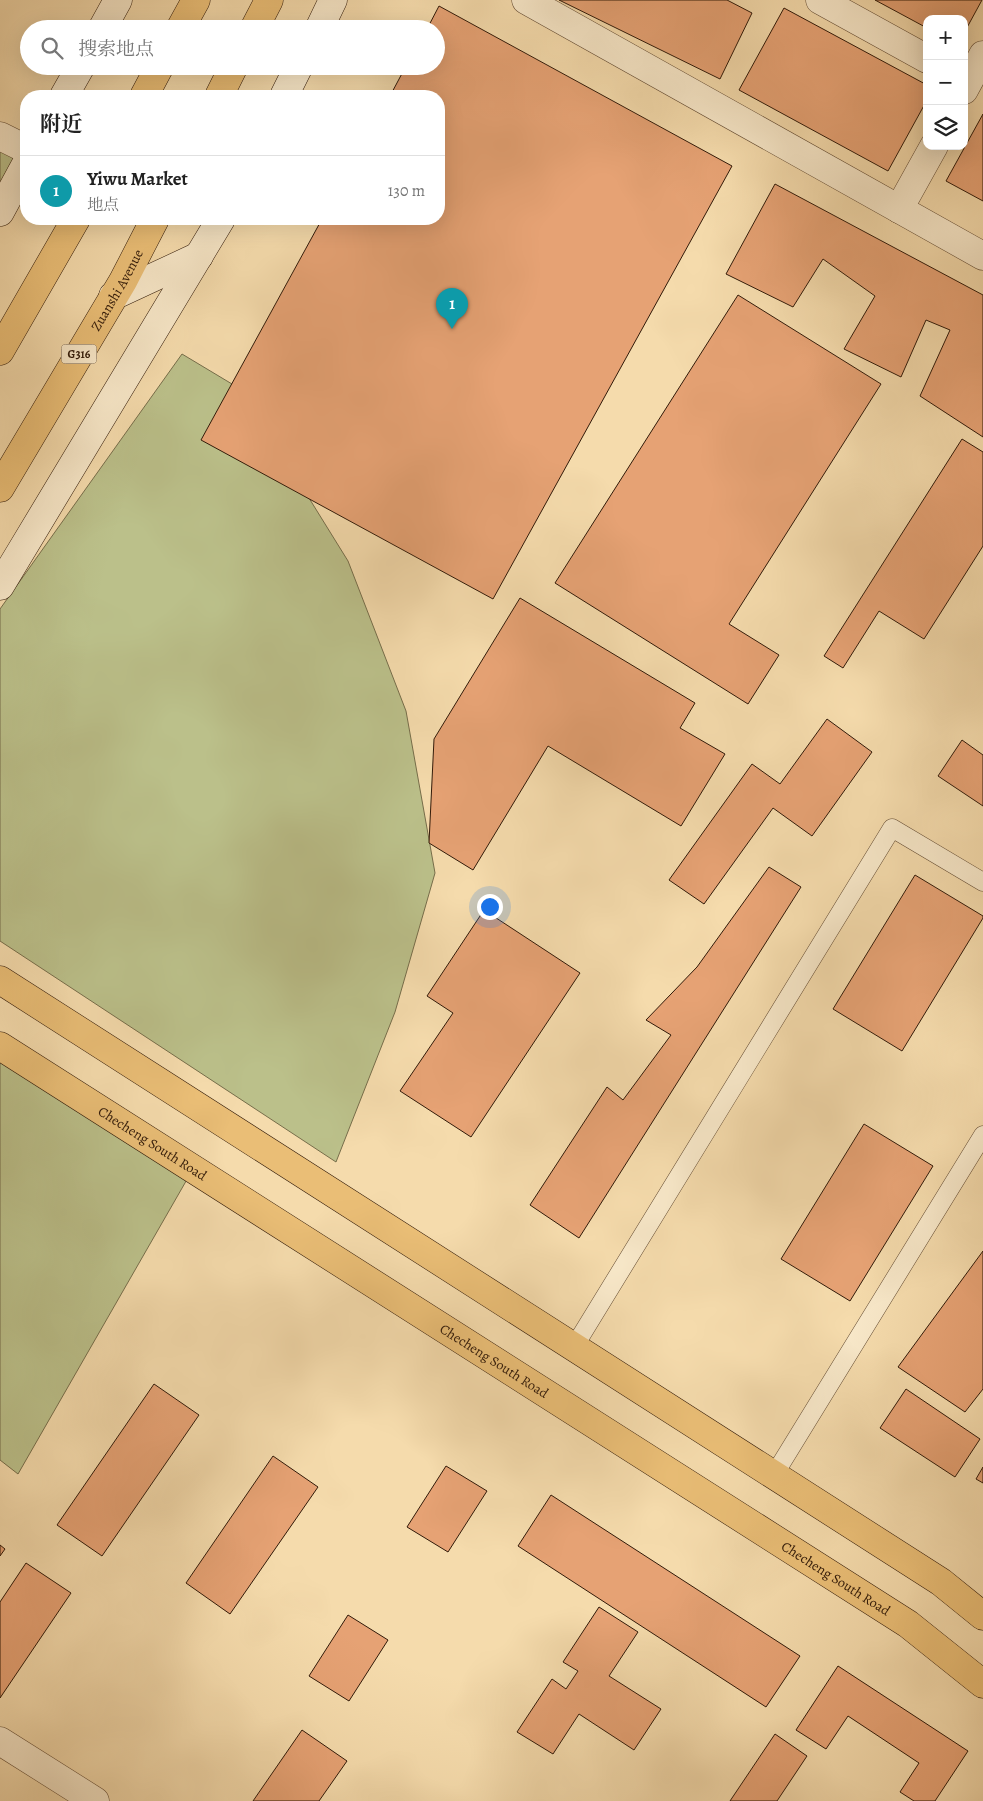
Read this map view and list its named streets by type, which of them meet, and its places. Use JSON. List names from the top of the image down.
{
  "streets": {
    "main road": ["Zuanshi Avenue", "G316", "Checheng South Road"]
  },
  "page": {
    "map_buttons": ["+", "−"],
    "search": "搜索地点",
    "heading": "附近",
    "list": [
      {
        "mark": "1",
        "name": "Yiwu Market",
        "note": "地点",
        "value": "130 m"
      }
    ],
    "pins": "1"
  }
}
